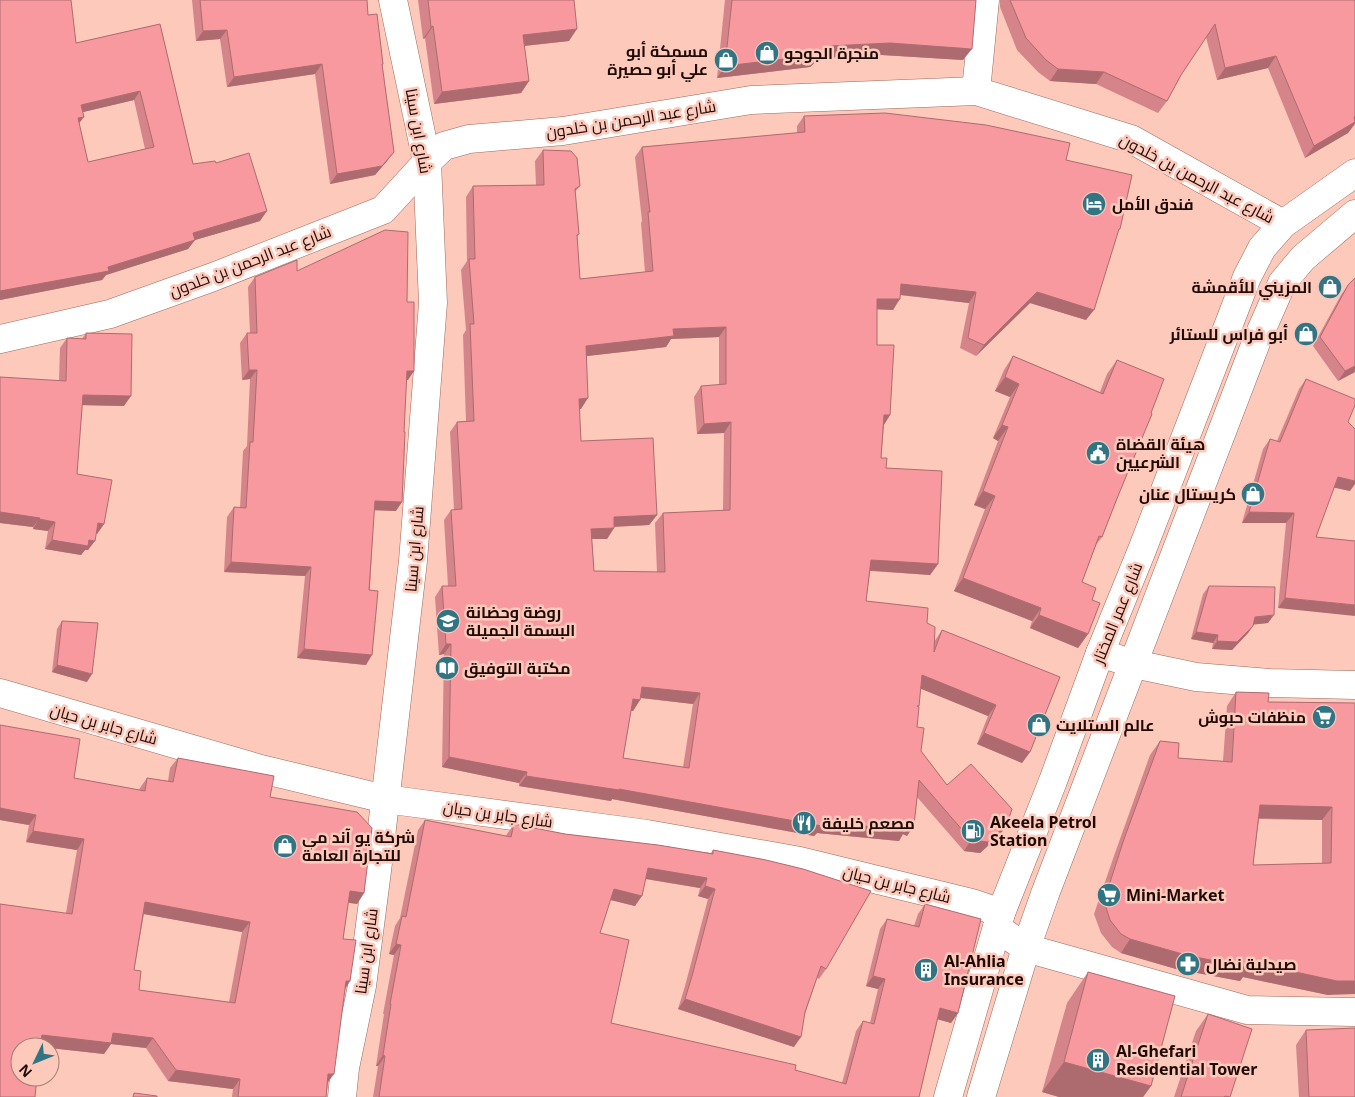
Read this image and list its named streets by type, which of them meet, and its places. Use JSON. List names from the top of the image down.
{
  "streets": {
    "street": [
      "شارع عبد الرحمن بن خلدون",
      "شارع ابن سينا",
      "شارع عمر المختار",
      "شارع جابر بن حيان"
    ]
  },
  "crossings": [
    ["شارع عبد الرحمن بن خلدون", "شارع ابن سينا"],
    ["شارع عبد الرحمن بن خلدون", "شارع عمر المختار"],
    ["شارع ابن سينا", "شارع جابر بن حيان"],
    ["شارع عمر المختار", "شارع جابر بن حيان"]
  ],
  "places": {
    "shop": [
      "منجرة الجوجو",
      "مسمكة أبو علي أبو حصيرة",
      "المزيني للأقمشة",
      "أبو فراس للستائر",
      "كريستال عنان",
      "عالم الستلايت",
      "شركة يو آند مي للتجارة العامة"
    ],
    "hotel": ["فندق الأمل"],
    "public building": ["هيئة القضاة الشرعيين"],
    "school or university": ["روضة وحضانة البسمة الجميلة"],
    "library": ["مكتبة التوفيق"],
    "supermarket": ["منظفات حبوش", "Mini-Market"],
    "restaurant": ["مصعم خليفة"],
    "fuel station": ["Akeela Petrol Station"],
    "pharmacy": ["صيدلية نضال"],
    "building": ["Al-Ahlia Insurance", "Al-Ghefari Residential Tower"]
  },
  "north": "bottom left"
}
